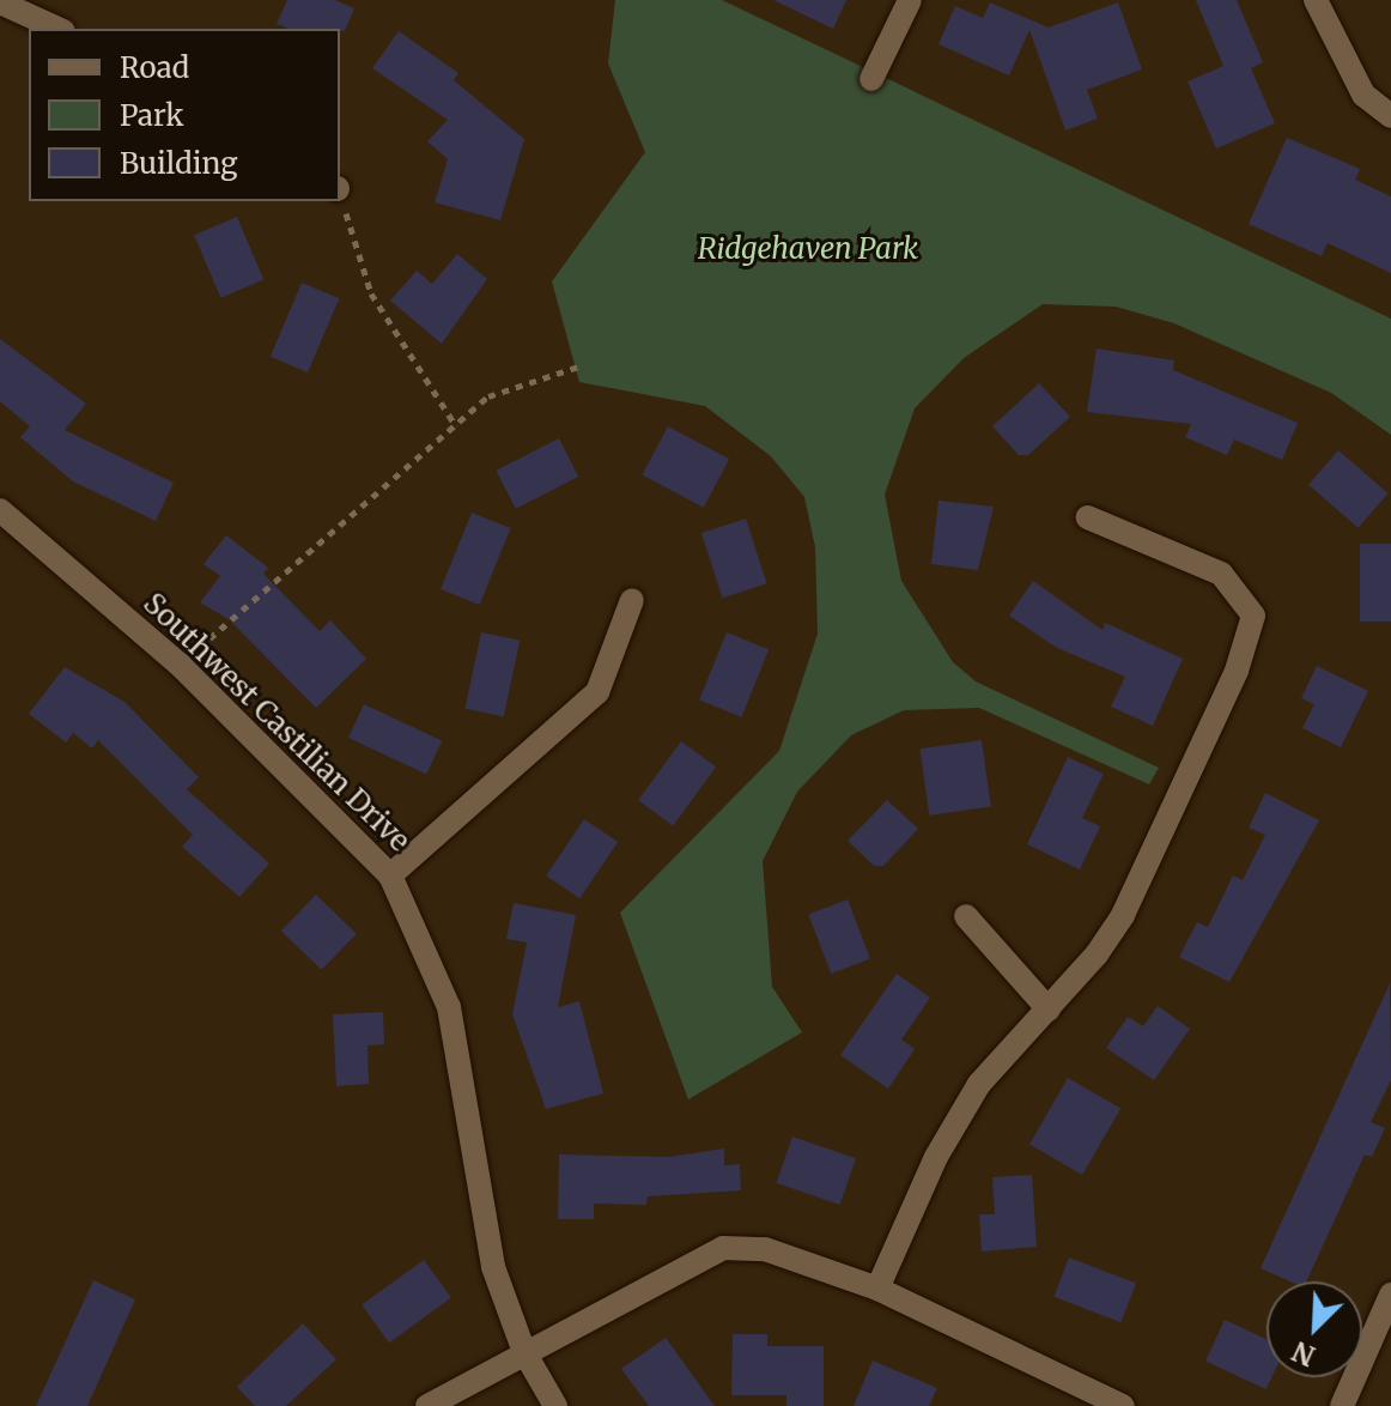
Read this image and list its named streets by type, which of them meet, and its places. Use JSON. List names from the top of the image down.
{
  "streets": {
    "street": ["Southwest Castilian Drive"]
  },
  "parks": ["Ridgehaven Park"],
  "legend": ["Road", "Park", "Building"],
  "north": "bottom left"
}
